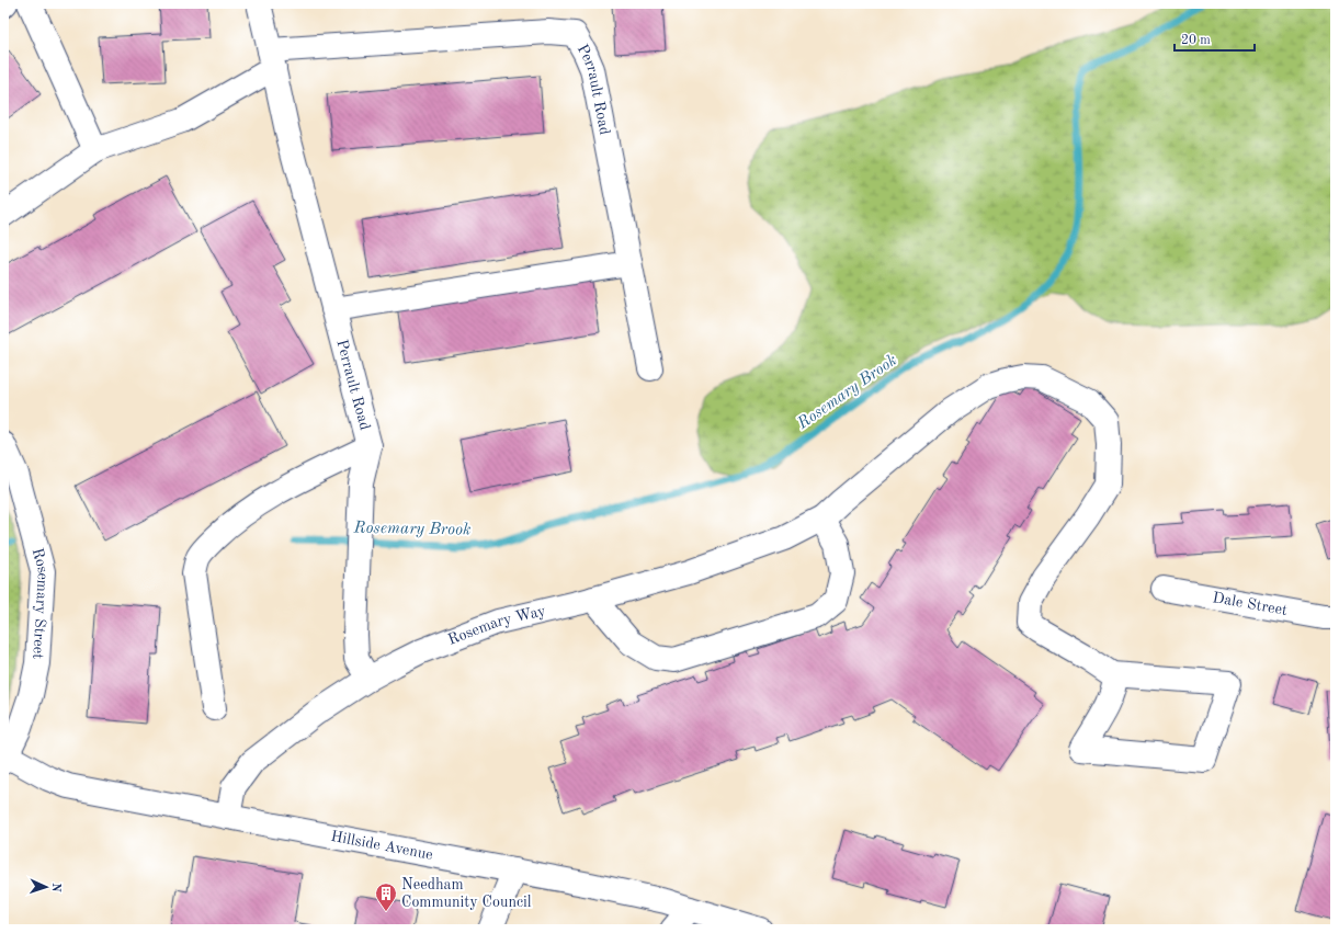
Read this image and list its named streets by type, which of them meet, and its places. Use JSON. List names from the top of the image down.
{
  "streets": {
    "street": [
      "Perrault Road",
      "Rosemary Street",
      "Dale Street",
      "Rosemary Way",
      "Hillside Avenue"
    ]
  },
  "crossings": [
    ["Rosemary Street", "Hillside Avenue"],
    ["Rosemary Way", "Hillside Avenue"]
  ],
  "water": ["Rosemary Brook"],
  "places": {
    "building": ["Needham Community Council"]
  },
  "scale_bar": "20 m",
  "north": "right"
}
